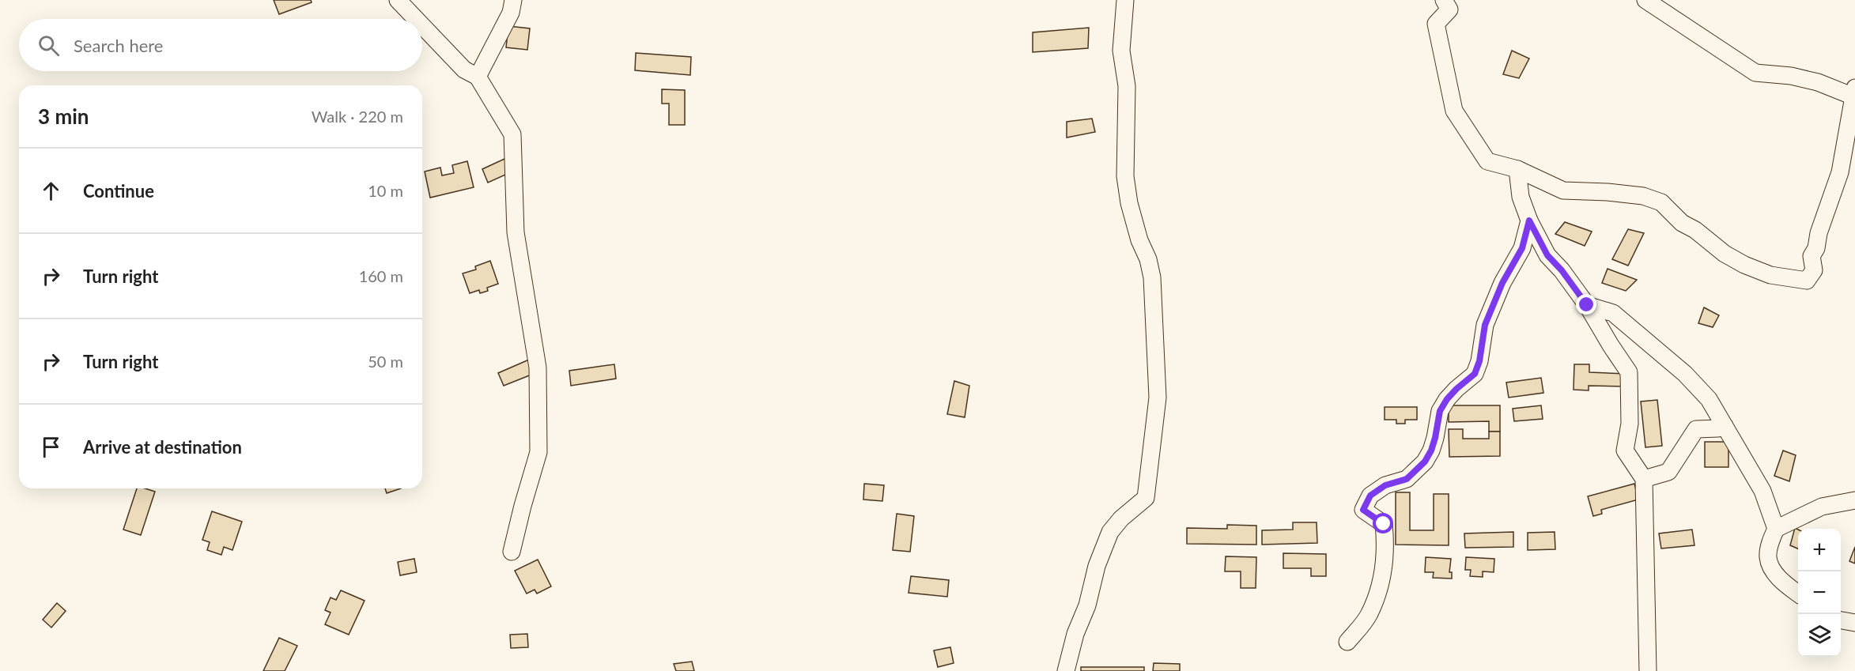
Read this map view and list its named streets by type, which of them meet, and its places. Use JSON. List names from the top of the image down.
{
  "page": {
    "search": "Search here",
    "heading": ["3 min", "Walk · 220 m"],
    "list": [
      ["Continue", "10 m"],
      ["Turn right", "160 m"],
      ["Turn right", "50 m"],
      "Arrive at destination"
    ],
    "map_buttons": ["+", "−"]
  }
}
